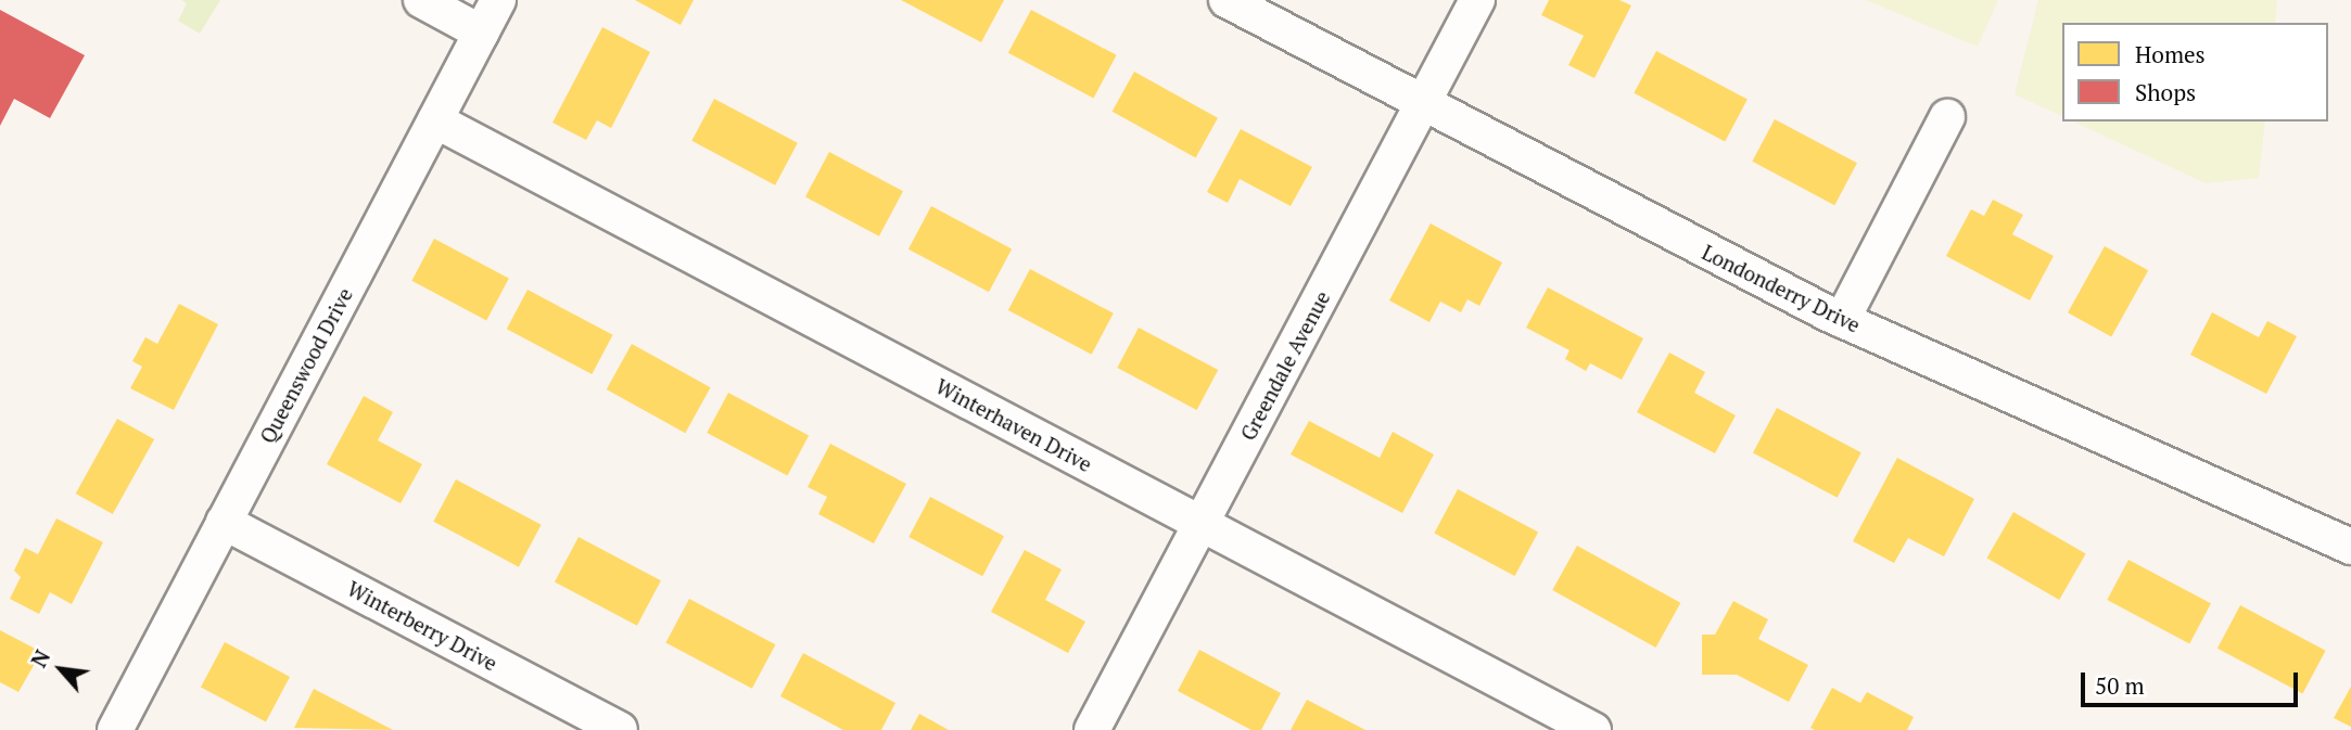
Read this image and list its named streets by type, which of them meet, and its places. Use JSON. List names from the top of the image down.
{
  "streets": {
    "street": [
      "Londonderry Drive",
      "Queenswood Drive",
      "Greendale Avenue",
      "Winterhaven Drive",
      "Winterberry Drive"
    ]
  },
  "crossings": [
    ["Londonderry Drive", "Greendale Avenue"],
    ["Queenswood Drive", "Winterhaven Drive"],
    ["Queenswood Drive", "Winterberry Drive"],
    ["Greendale Avenue", "Winterhaven Drive"]
  ],
  "legend": ["Homes", "Shops"],
  "scale_bar": "50 m",
  "north": "top left"
}
